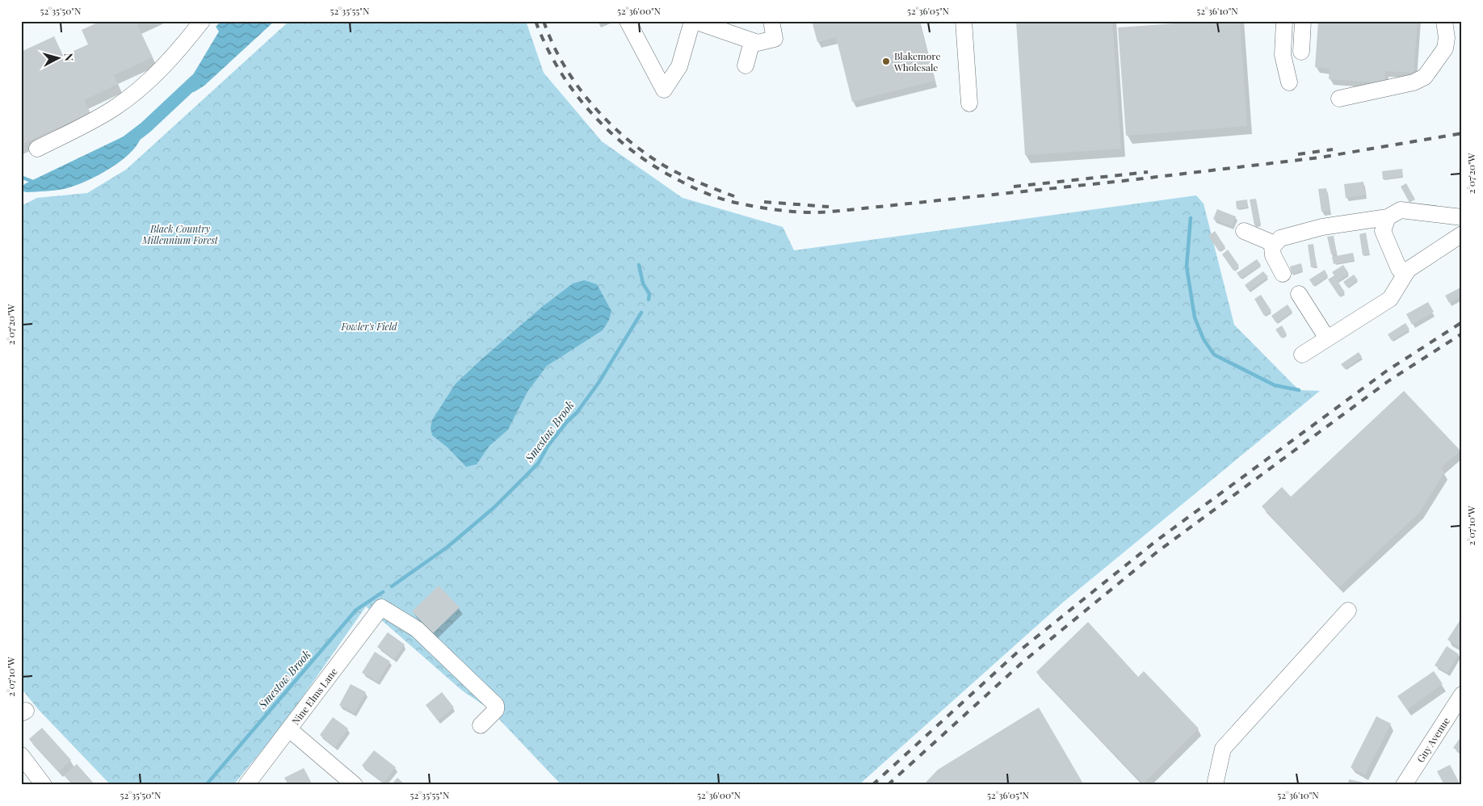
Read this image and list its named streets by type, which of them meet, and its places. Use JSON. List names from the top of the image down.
{
  "streets": {
    "street": ["Nine Elms Lane", "Guy Avenue"]
  },
  "water": ["Smestow Brook"],
  "parks": ["Black Country Millennium Forest", "Fowler's Field"],
  "places": ["Blakemore Wholesale"],
  "north": "right",
  "coordinates": [
    "52°35'50\"N",
    "52°35'55\"N",
    "52°36'00\"N",
    "52°36'05\"N",
    "52°36'10\"N",
    "2°07'20\"W",
    "2°07'10\"W"
  ]
}
